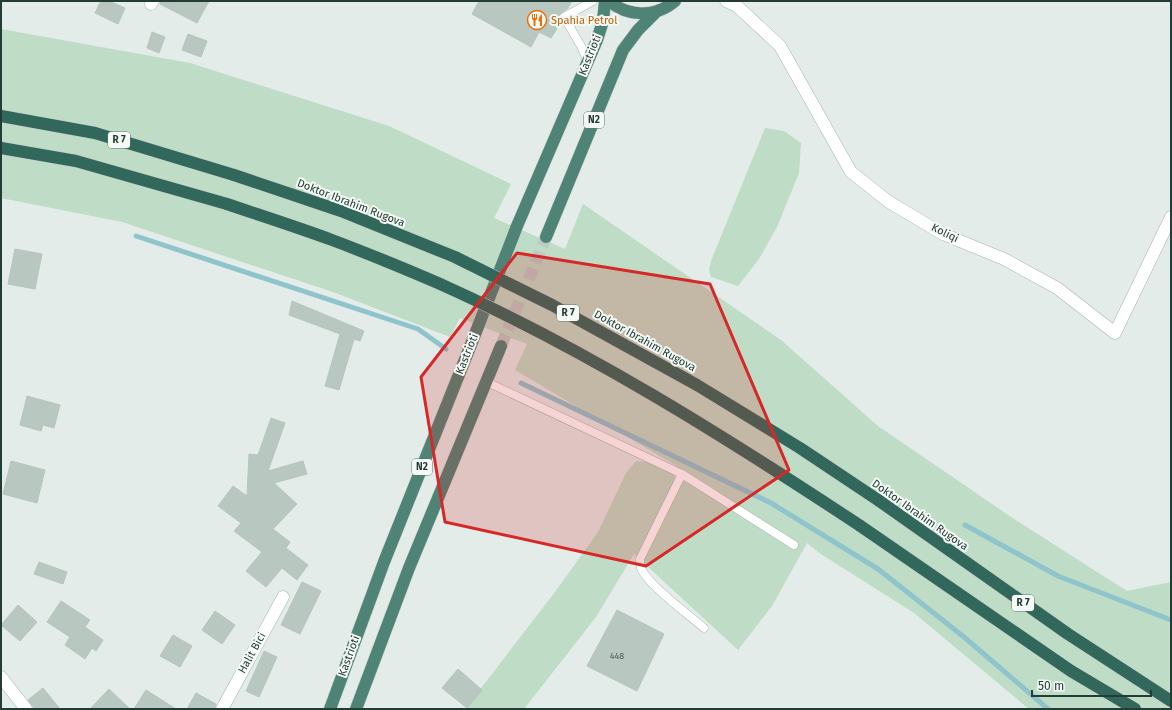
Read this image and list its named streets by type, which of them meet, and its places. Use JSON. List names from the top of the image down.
{
  "streets": {
    "highway": [
      "Kastrioti",
      "N2",
      "R 7",
      "Doktor Ibrahim Rugova"
    ],
    "street": ["Koliqi", "Halit Bici"]
  },
  "places": {
    "restaurant": ["Spahia Petrol"]
  },
  "house_numbers": ["448"],
  "scale_bar": "50 m"
}
